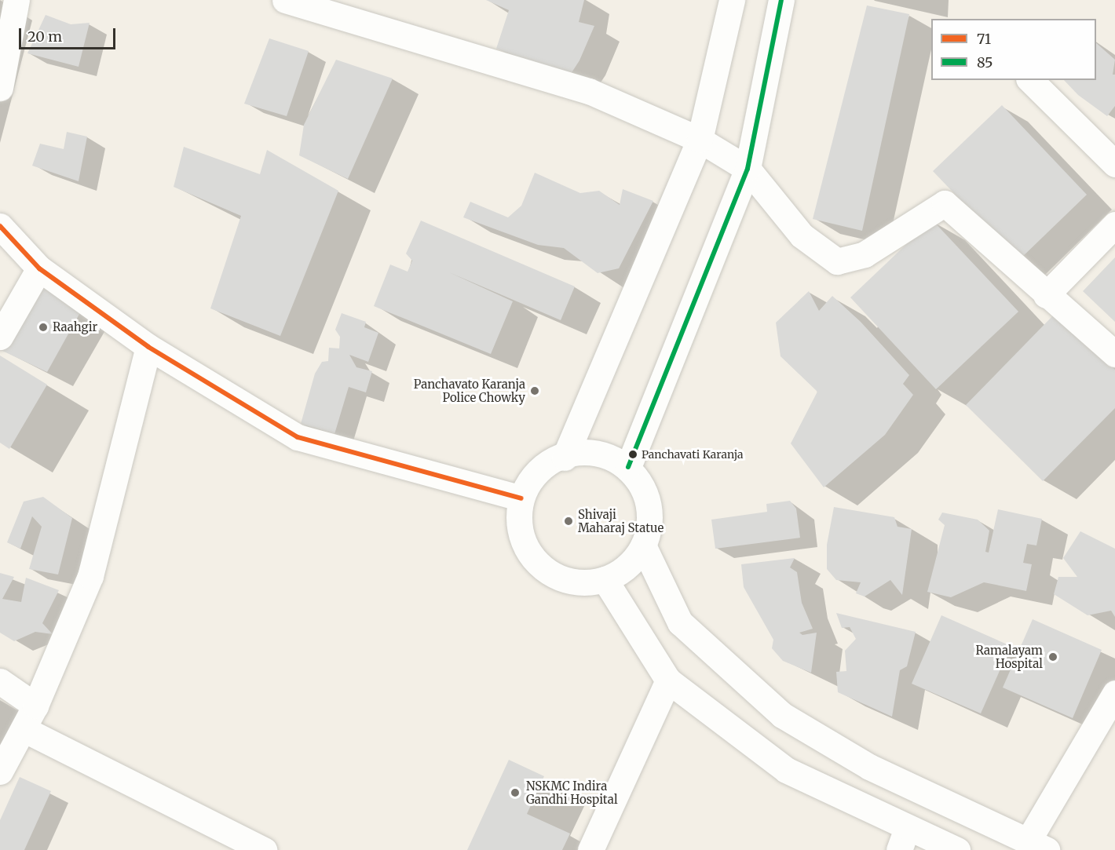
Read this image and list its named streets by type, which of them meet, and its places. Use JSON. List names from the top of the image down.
{
  "places": [
    "Raahgir",
    "Panchavato Karanja Police Chowky",
    "Panchavati Karanja",
    "Shivaji Maharaj Statue",
    "Ramalayam Hospital",
    "NSKMC Indira Gandhi Hospital"
  ],
  "lines": ["transit line 85", "transit line 71"],
  "legend": ["71", "85"],
  "scale_bar": "20 m"
}
